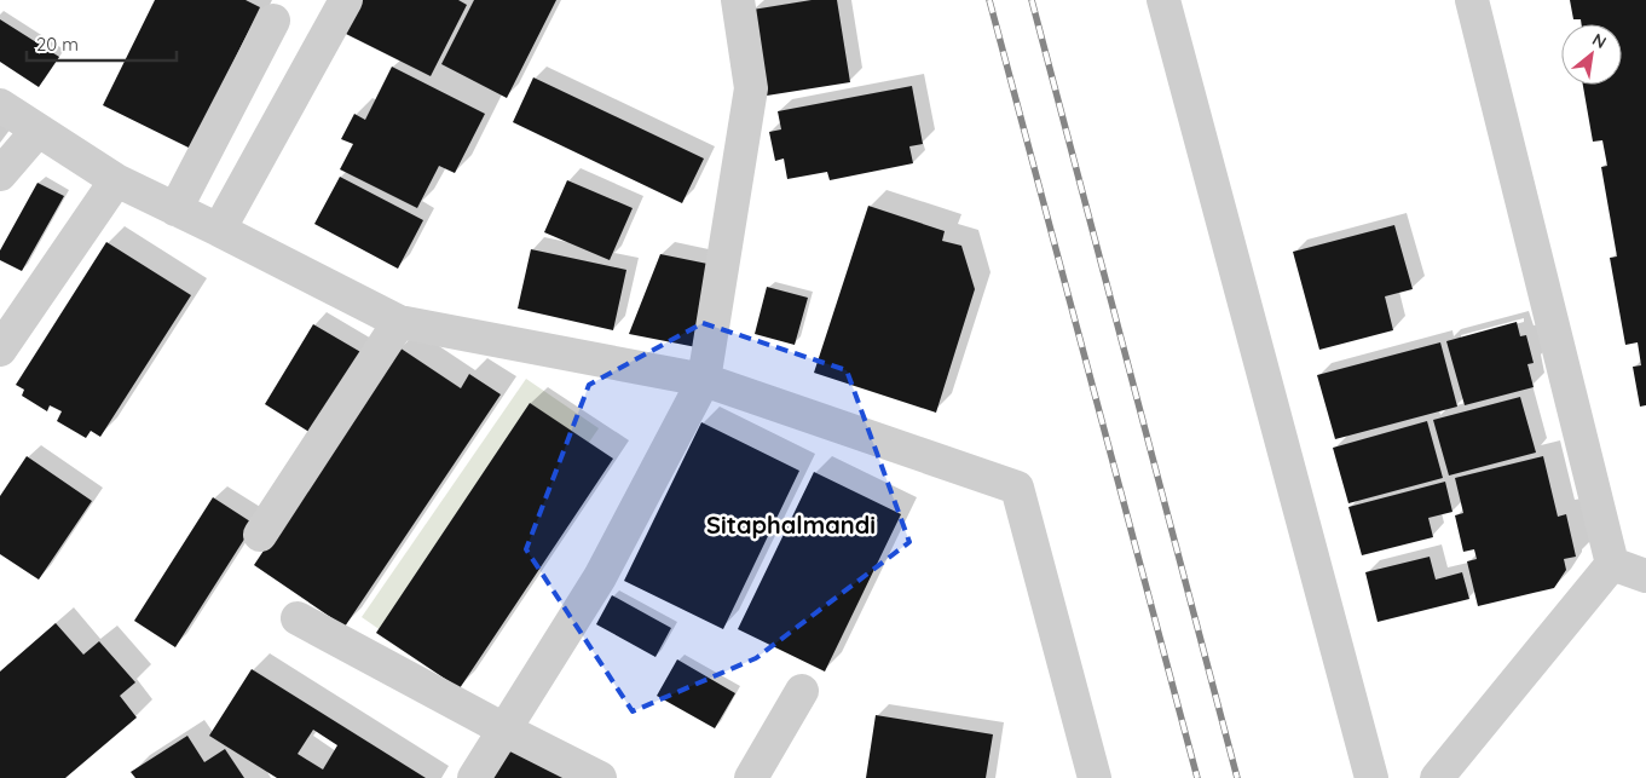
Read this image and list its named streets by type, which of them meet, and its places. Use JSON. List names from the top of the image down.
{
  "districts": ["Sitaphalmandi"],
  "scale_bar": "20 m",
  "north": "top right"
}
